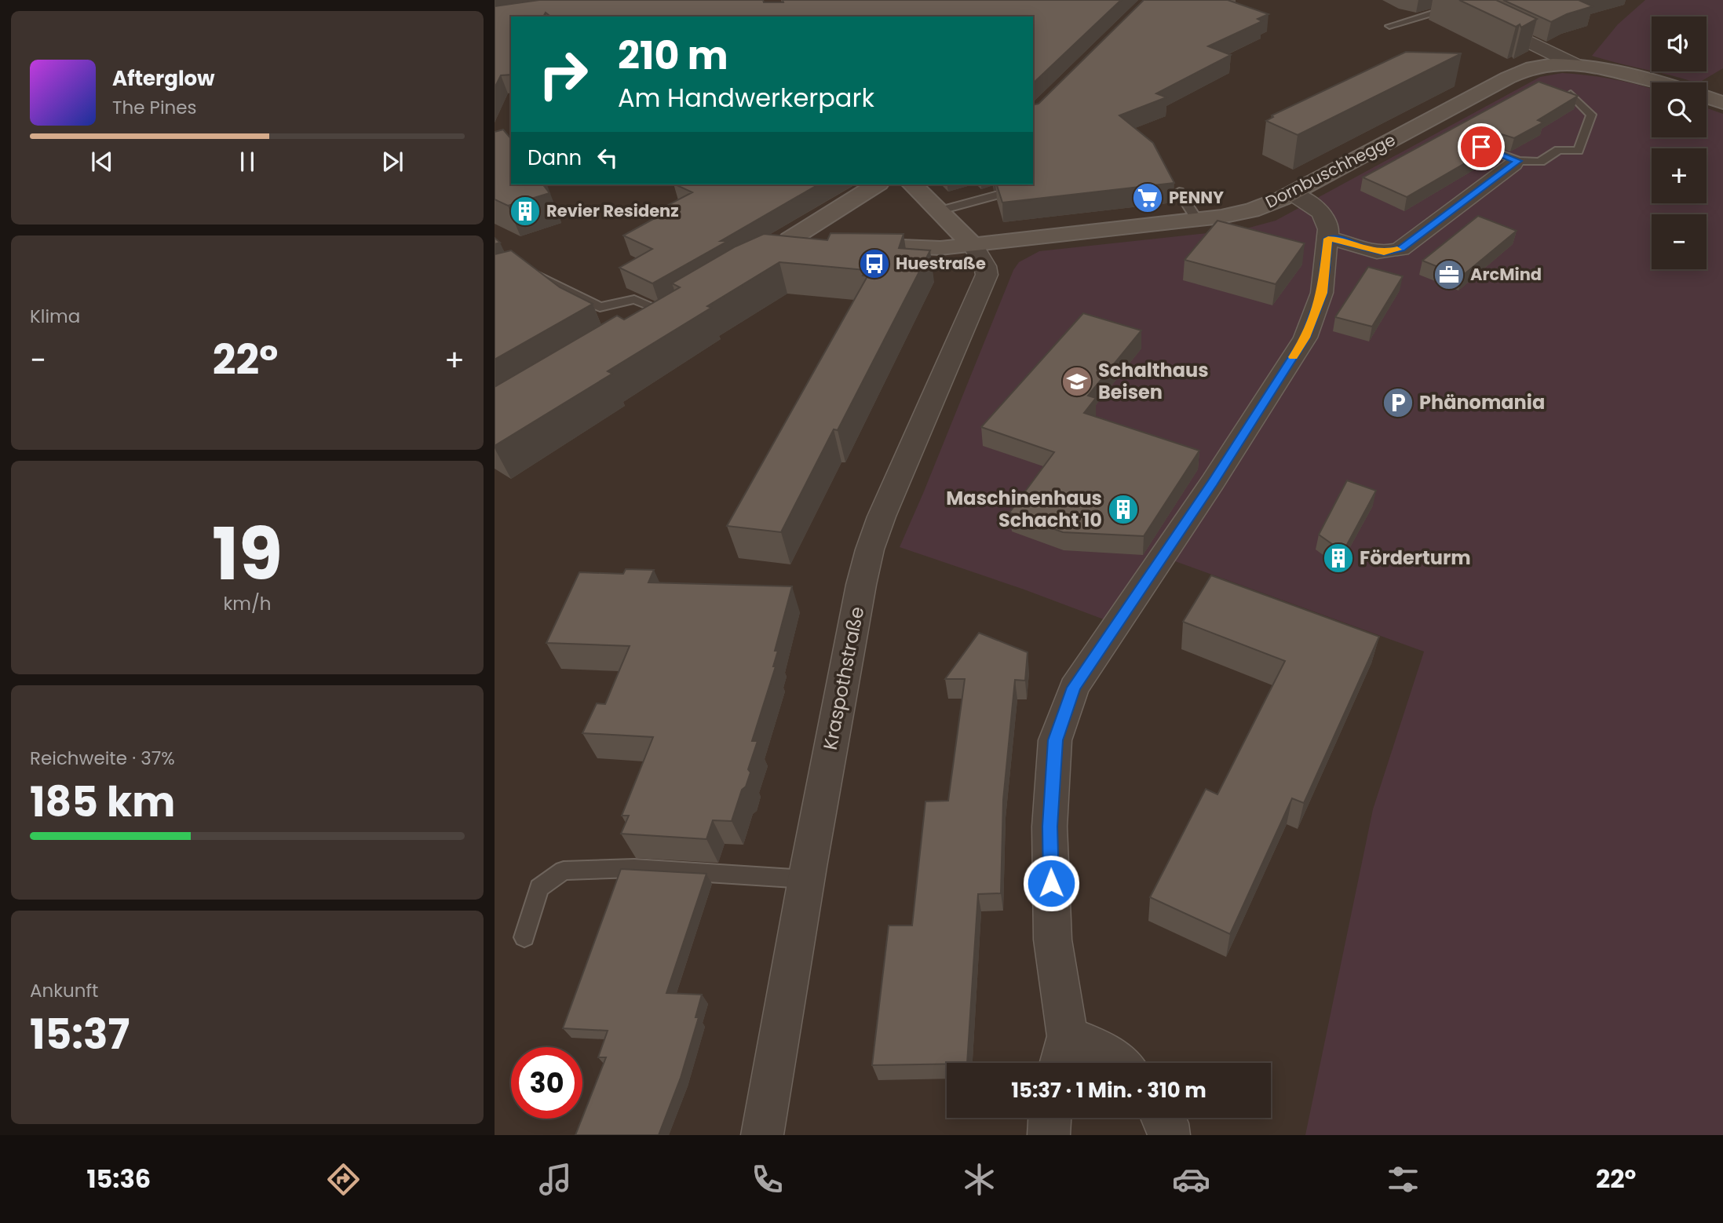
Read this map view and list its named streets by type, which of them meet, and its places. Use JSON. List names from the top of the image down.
{
  "streets": {
    "street": ["Dornbuschhegge", "Kraspothstraße"]
  },
  "crossings": [
    ["Dornbuschhegge", "Kraspothstraße"]
  ],
  "places": {
    "supermarket": ["PENNY"],
    "building": ["Revier Residenz", "Maschinenhaus Schacht 10", "Förderturm"],
    "bus stop": ["Huestraße"],
    "office": ["ArcMind"],
    "school or university": ["Schalthaus Beisen"],
    "parking": ["Phänomania"]
  },
  "page": {
    "map_buttons": ["+", "−"],
    "turn": ["210 m", "Am Handwerkerpark"],
    "song": ["Afterglow", "The Pines"],
    "then": "Dann",
    "tile": [
      "Klima",
      ["19", "km/h"],
      ["Reichweite · 37%", "185 km"],
      ["Ankunft", "15:37"]
    ],
    "heat": ["−", "22°", "+"],
    "limit": "30",
    "trip": "15:37 · 1 Min. · 310 m",
    "tabs": ["15:36", "22°"]
  }
}
